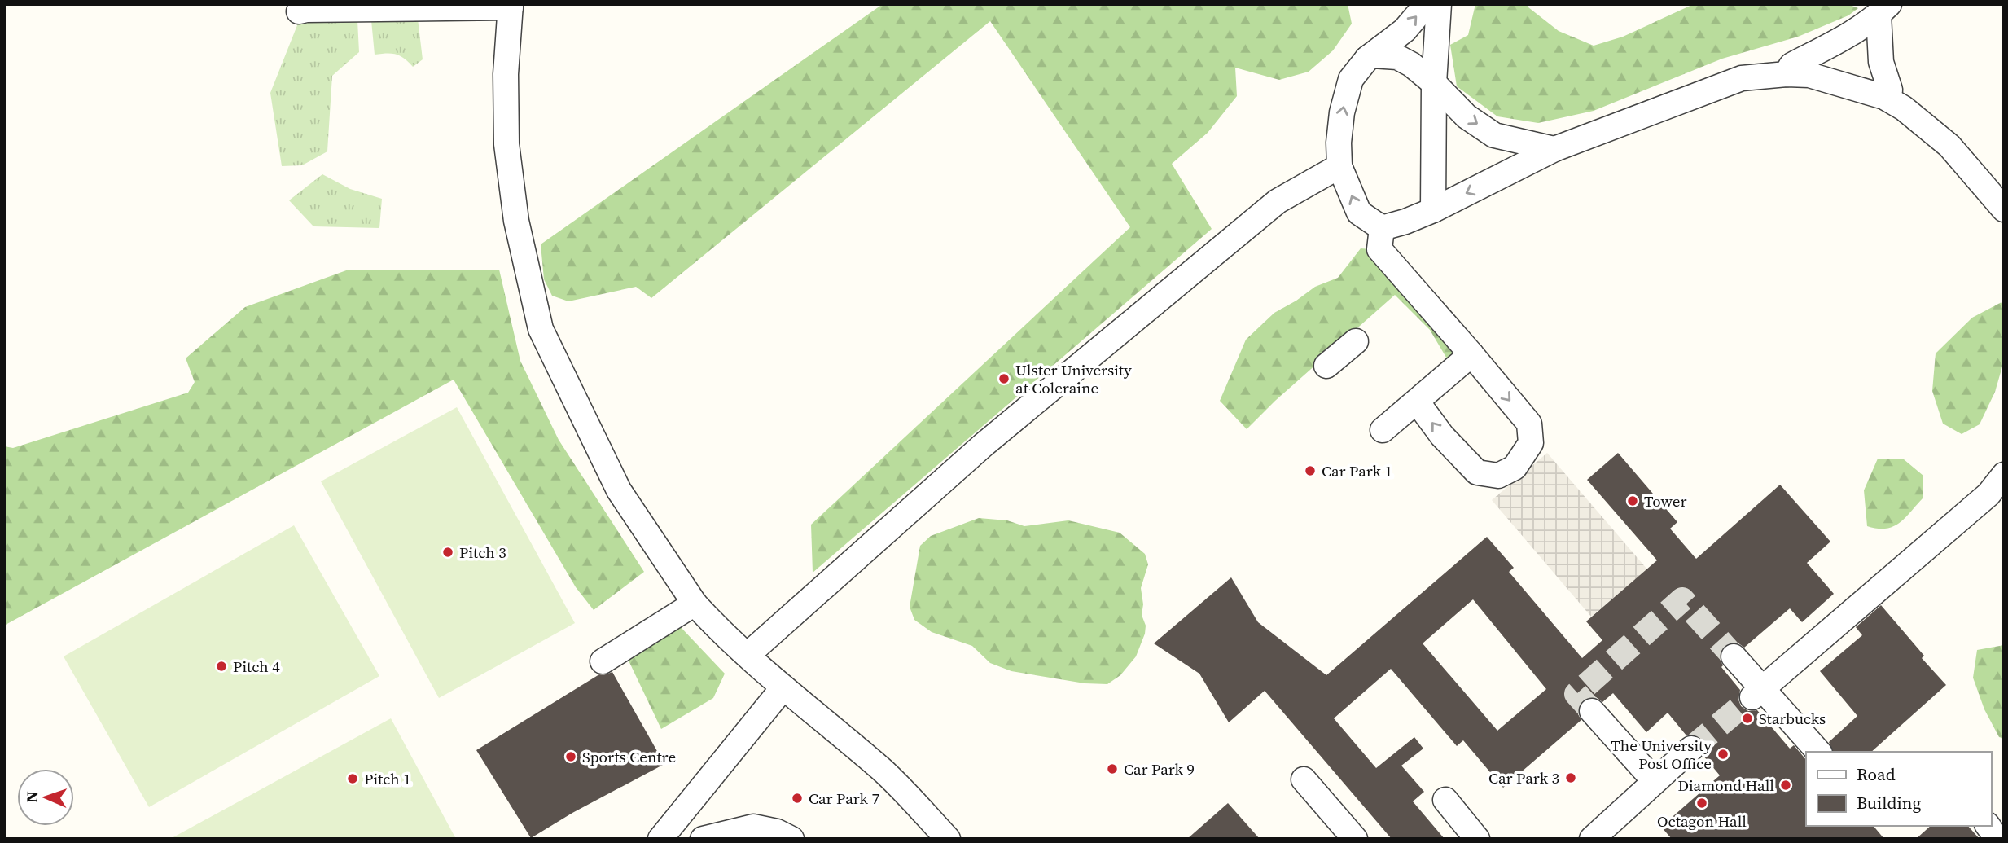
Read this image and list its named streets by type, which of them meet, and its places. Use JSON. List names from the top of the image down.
{
  "places": [
    "Ulster University at Coleraine",
    "Car Park 1",
    "Tower",
    "Pitch 3",
    "Pitch 4",
    "Starbucks",
    "The University Post Office",
    "Sports Centre",
    "Car Park 9",
    "Car Park 3",
    "Pitch 1",
    "Diamond Hall",
    "Car Park 7",
    "Octagon Hall"
  ],
  "legend": ["Road", "Building"],
  "north": "left"
}
